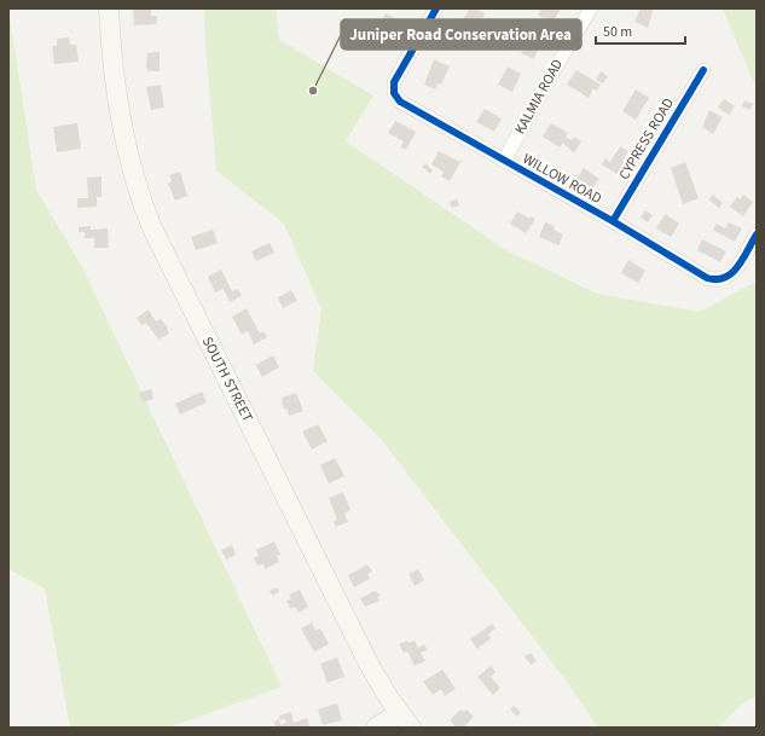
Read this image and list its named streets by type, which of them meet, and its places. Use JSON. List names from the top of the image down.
{
  "streets": {
    "main road": ["SOUTH STREET"],
    "street": ["KALMIA ROAD", "CYPRESS ROAD", "WILLOW ROAD"]
  },
  "crossings": [
    ["KALMIA ROAD", "WILLOW ROAD"],
    ["CYPRESS ROAD", "WILLOW ROAD"]
  ],
  "places": ["Juniper Road Conservation Area"],
  "scale_bar": "50 m"
}
